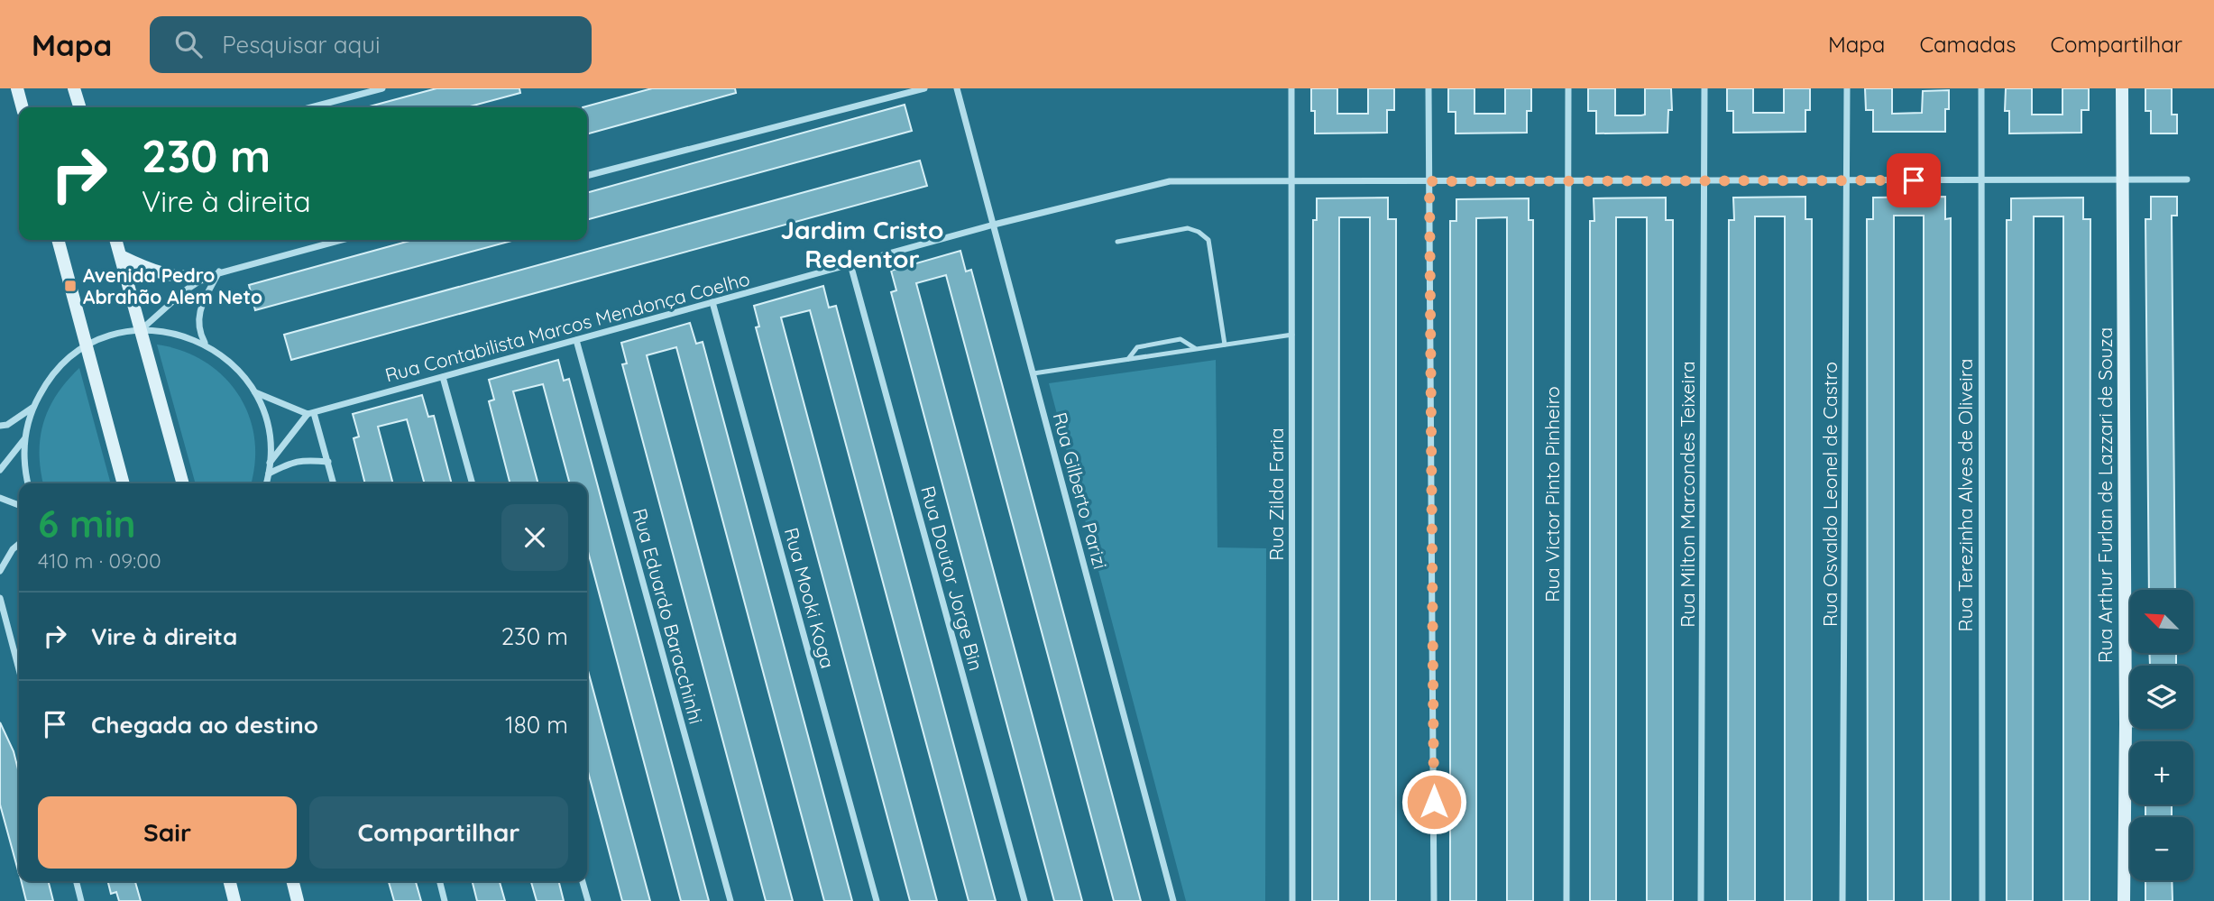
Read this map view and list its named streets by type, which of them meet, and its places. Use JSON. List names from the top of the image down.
{
  "streets": {
    "street": [
      "Rua Contabilista Marcos Mendonça Coelho",
      "Rua Gilberto Parizi",
      "Rua Zilda Faria",
      "Rua Victor Pinto Pinheiro",
      "Rua Milton Marcondes Teixeira",
      "Rua Osvaldo Leonel de Castro",
      "Rua Terezinha Alves de Oliveira",
      "Rua Arthur Furlan de Lazzari de Souza",
      "Rua Doutor Jorge Bin",
      "Rua Mooki Koga",
      "Rua Eduardo Baracchinhi"
    ]
  },
  "crossings": [
    ["Rua Contabilista Marcos Mendonça Coelho", "Rua Gilberto Parizi"],
    ["Rua Contabilista Marcos Mendonça Coelho", "Rua Zilda Faria"],
    ["Rua Contabilista Marcos Mendonça Coelho", "Rua Victor Pinto Pinheiro"],
    ["Rua Contabilista Marcos Mendonça Coelho", "Rua Milton Marcondes Teixeira"],
    ["Rua Contabilista Marcos Mendonça Coelho", "Rua Osvaldo Leonel de Castro"],
    ["Rua Contabilista Marcos Mendonça Coelho", "Rua Terezinha Alves de Oliveira"],
    ["Rua Contabilista Marcos Mendonça Coelho", "Rua Arthur Furlan de Lazzari de Souza"],
    ["Rua Contabilista Marcos Mendonça Coelho", "Rua Doutor Jorge Bin"],
    ["Rua Contabilista Marcos Mendonça Coelho", "Rua Mooki Koga"],
    ["Rua Contabilista Marcos Mendonça Coelho", "Rua Eduardo Baracchinhi"]
  ],
  "districts": ["Jardim Cristo Redentor"],
  "places": {
    "transit": ["Avenida Pedro Abrahão Alem Neto"]
  },
  "north": "top left",
  "page": {
    "header": "Mapa",
    "search": "Pesquisar aqui",
    "nav": ["Mapa", "Camadas", "Compartilhar"],
    "turn": ["230 m", "Vire à direita"],
    "heading": ["6 min", "410 m · 09:00"],
    "map_buttons": ["+", "−"],
    "list": [
      {
        "name": "Vire à direita",
        "value": "230 m"
      },
      {
        "name": "Chegada ao destino",
        "value": "180 m"
      }
    ],
    "buttons": ["Sair", "Compartilhar"]
  }
}
